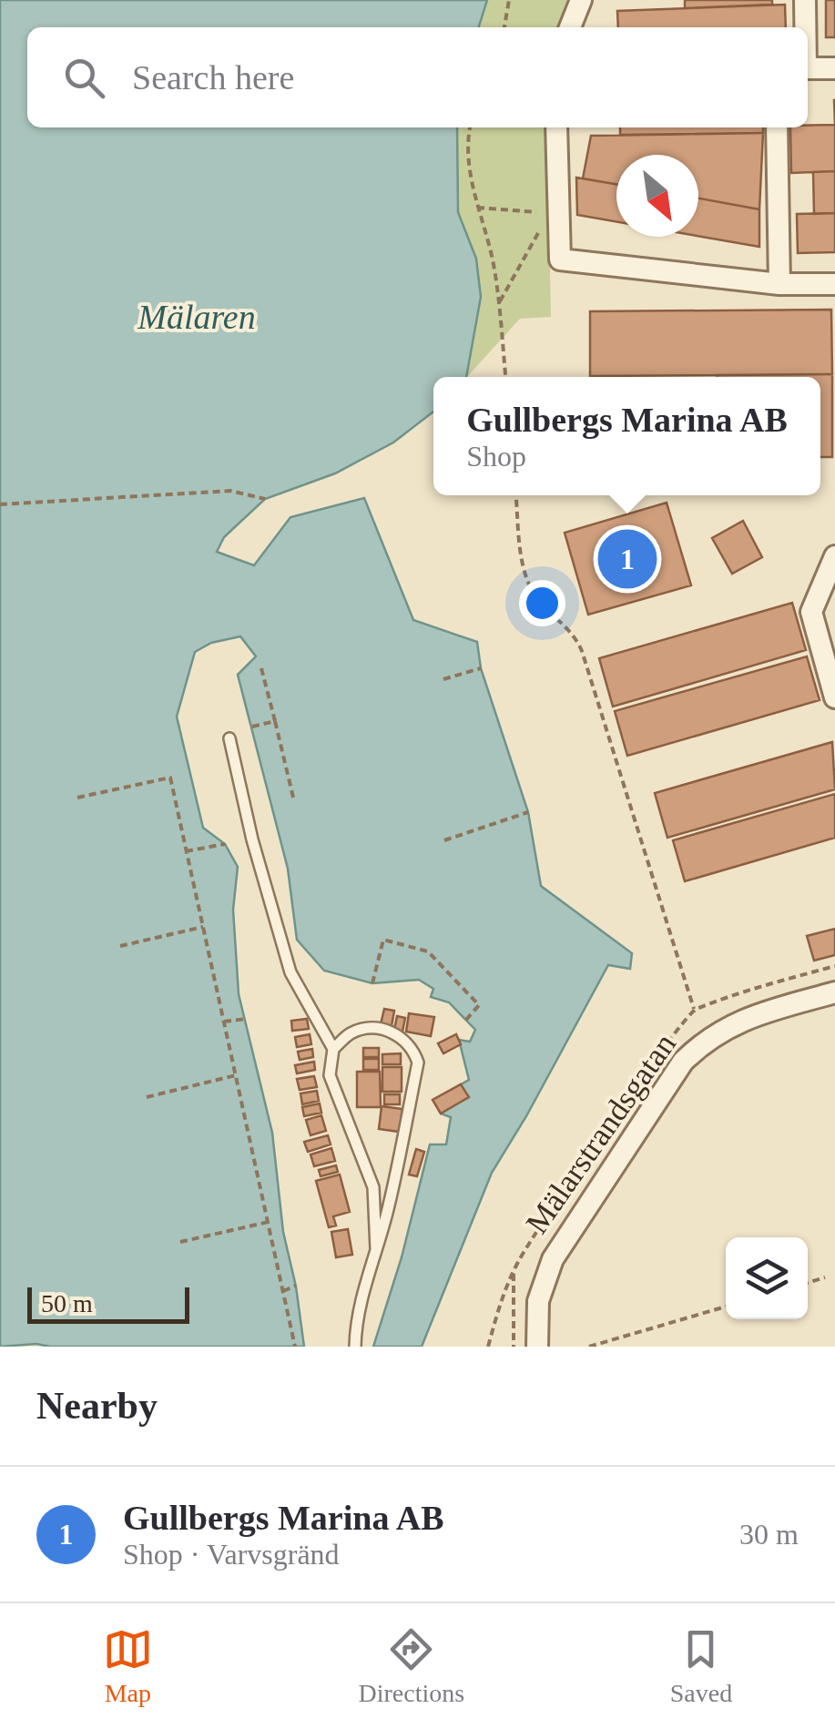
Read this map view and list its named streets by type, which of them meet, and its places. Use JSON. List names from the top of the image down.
{
  "streets": {
    "street": ["Mälarstrandsgatan"]
  },
  "water": ["Mälaren"],
  "scale_bar": "50 m",
  "north": "bottom right",
  "page": {
    "search": "Search here",
    "popup": ["Gullbergs Marina AB", "Shop"],
    "pins": "1",
    "scale": "50 m",
    "heading": "Nearby",
    "list": [
      {
        "mark": "1",
        "name": "Gullbergs Marina AB",
        "note": "Shop · Varvsgränd",
        "value": "30 m"
      }
    ],
    "nav": ["Map", "Directions", "Saved"]
  }
}
